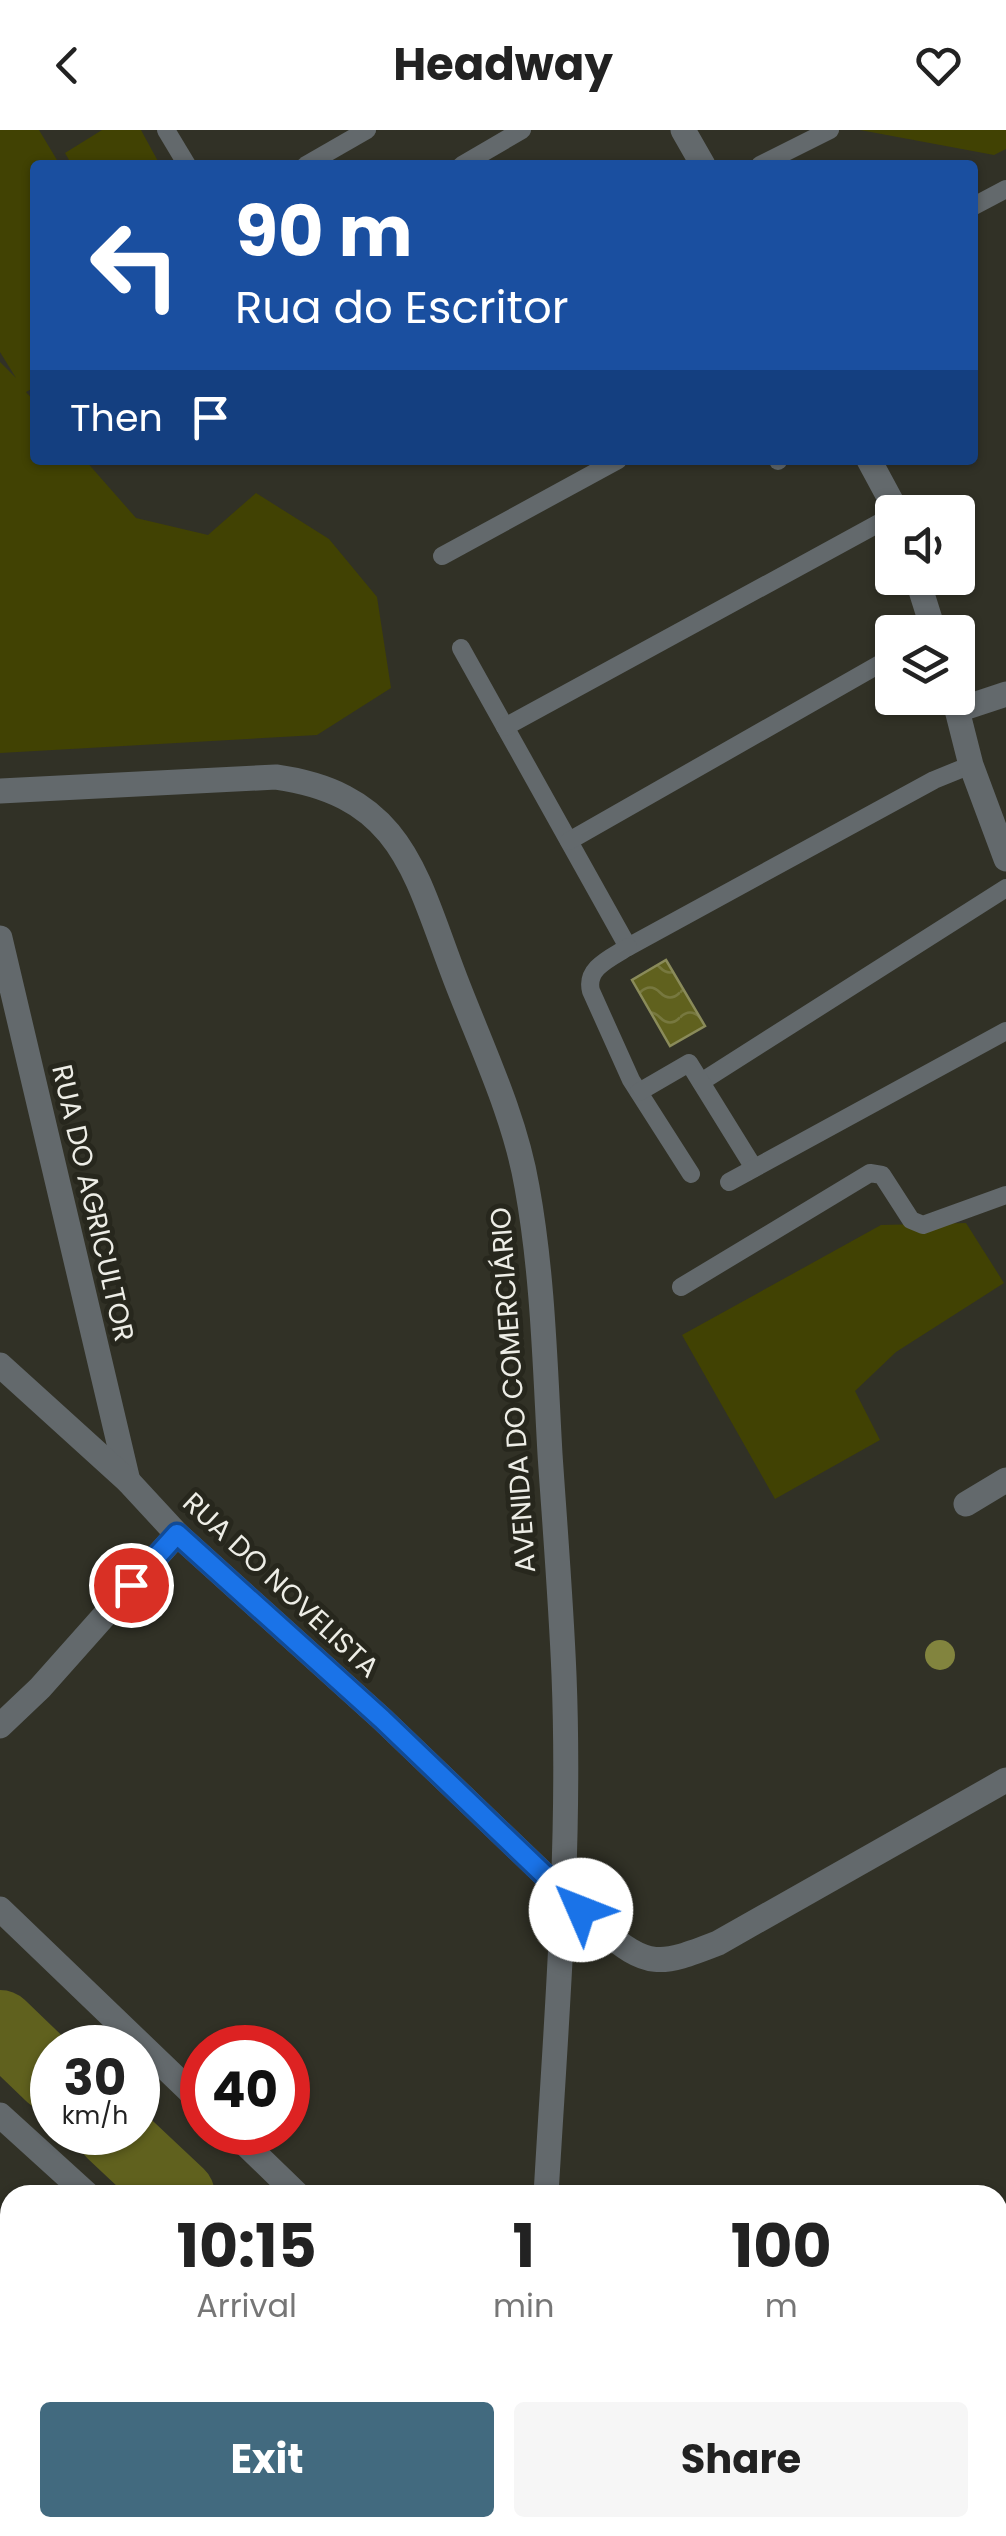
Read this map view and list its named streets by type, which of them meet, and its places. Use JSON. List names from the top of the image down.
{
  "streets": {
    "street": ["RUA DO AGRICULTOR", "AVENIDA DO COMERCIÁRIO", "RUA DO NOVELISTA"]
  },
  "crossings": [
    ["RUA DO AGRICULTOR", "RUA DO NOVELISTA"],
    ["AVENIDA DO COMERCIÁRIO", "RUA DO NOVELISTA"]
  ],
  "page": {
    "header": "Headway",
    "turn": ["90 m", "Rua do Escritor"],
    "then": "Then",
    "speed": "30 km/h",
    "limit": "40",
    "eta": [
      "10:15",
      "Arrival",
      "1",
      "min",
      "100",
      "m"
    ],
    "buttons": ["Exit", "Share"]
  }
}
